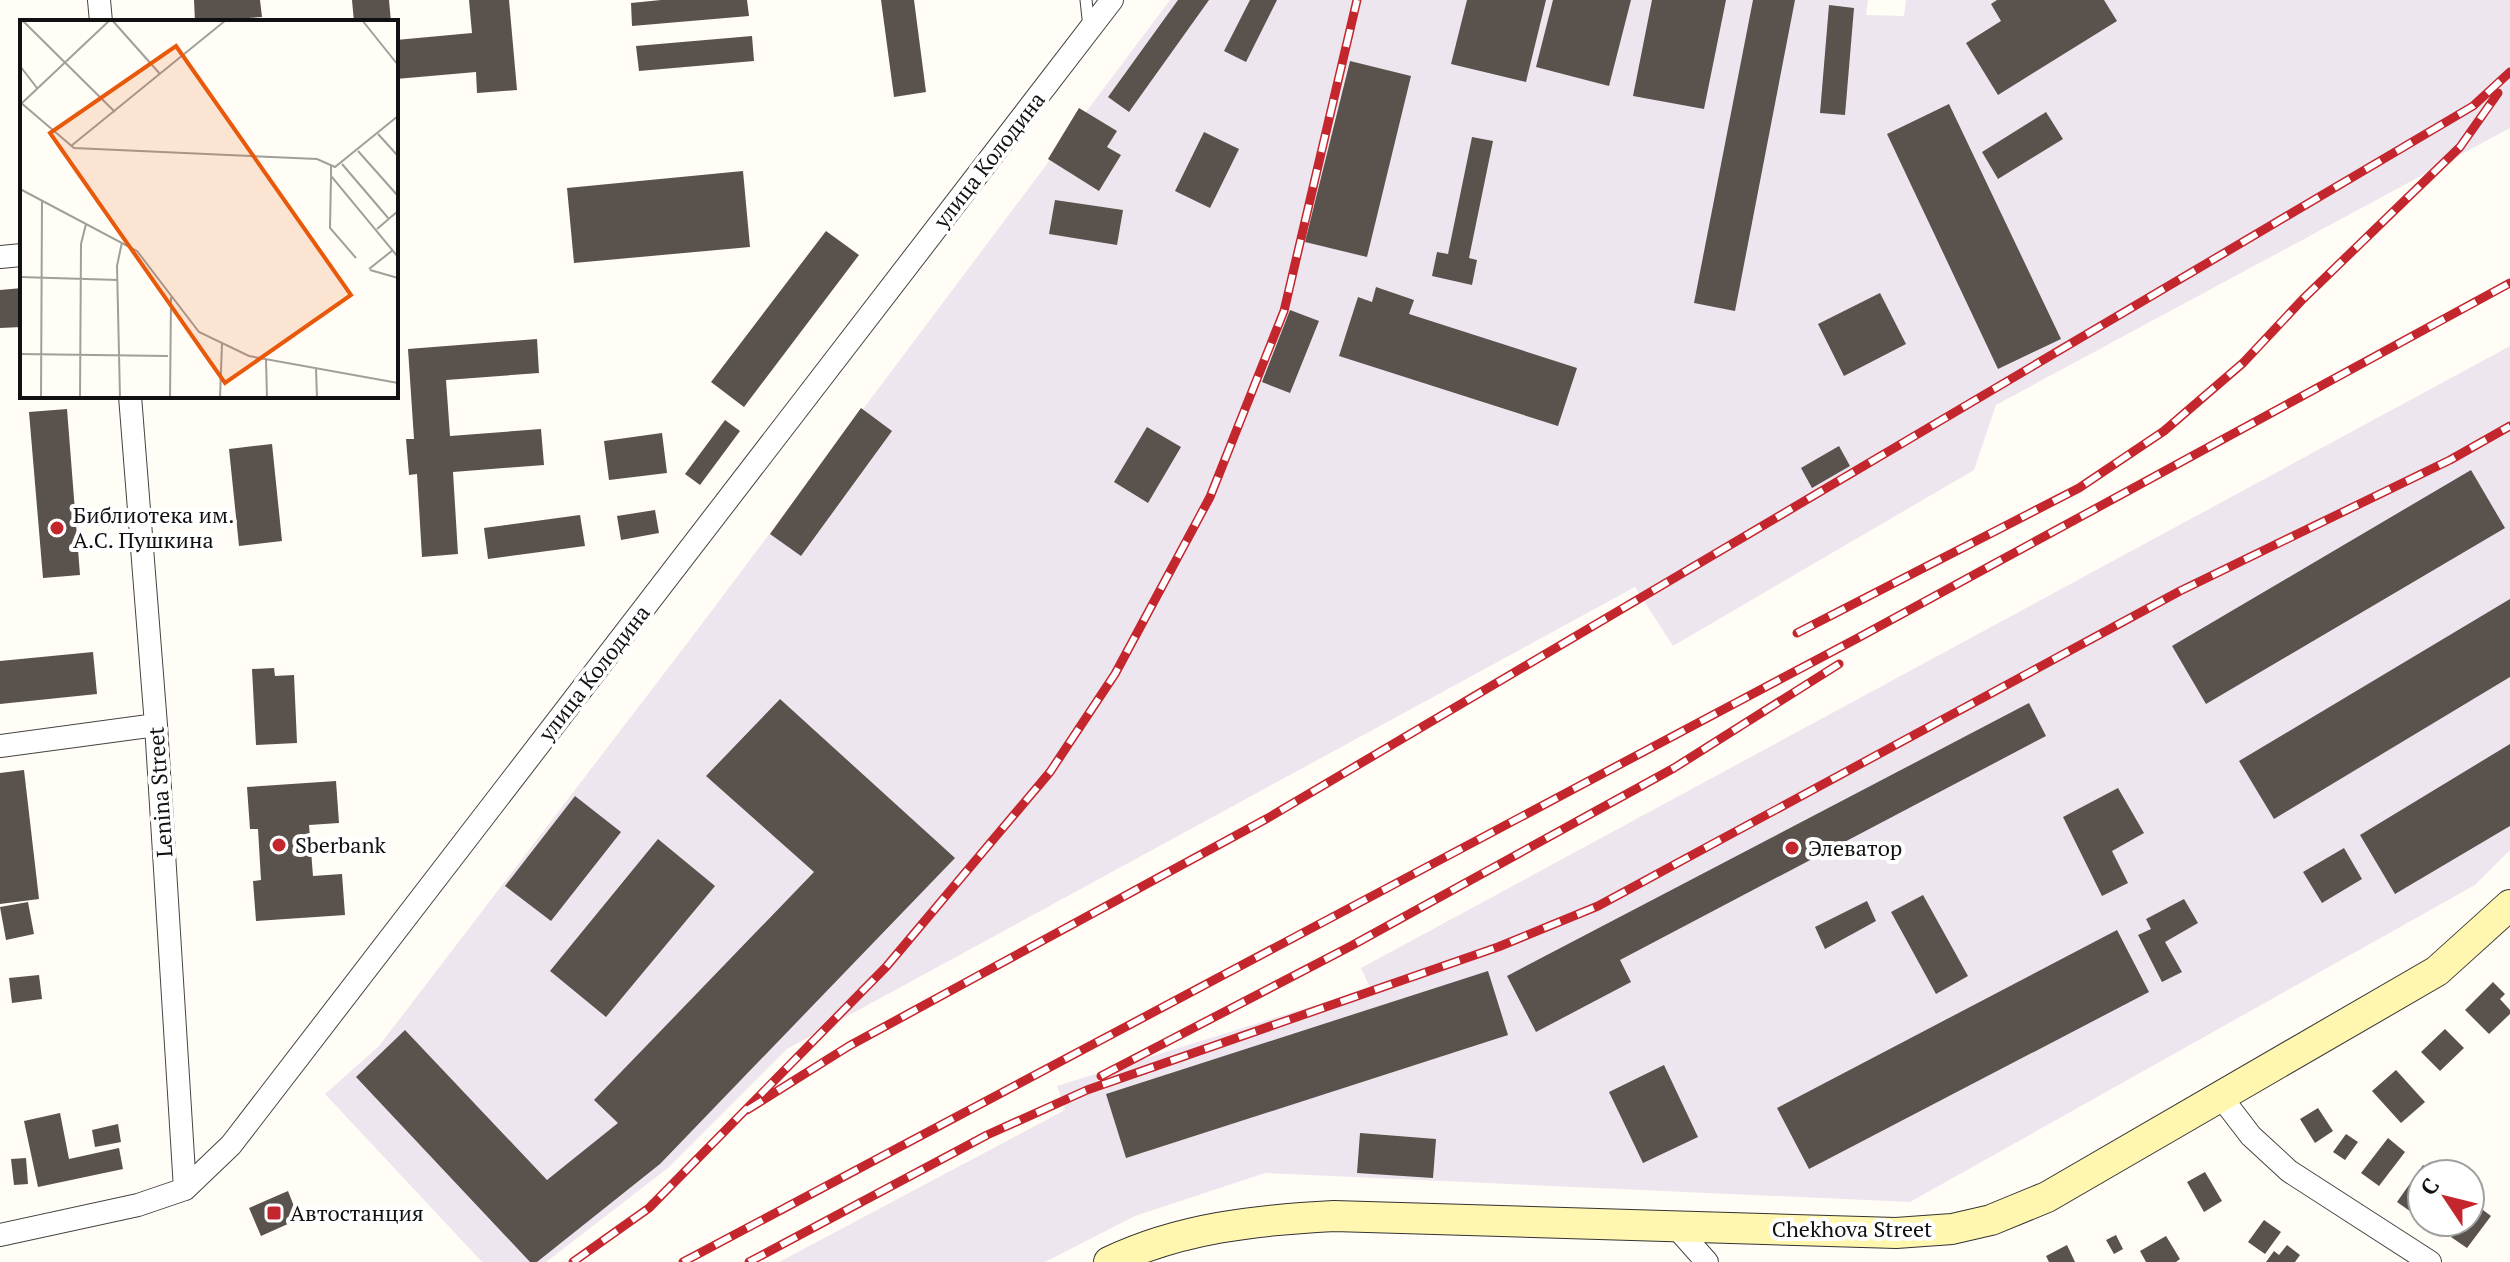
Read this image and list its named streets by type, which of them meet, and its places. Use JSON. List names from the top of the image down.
{
  "streets": {
    "main road": ["Chekhova Street"],
    "street": ["улица Колодина", "Lenina Street"]
  },
  "crossings": [
    ["улица Колодина", "Lenina Street"]
  ],
  "places": {
    "other": ["Библиотека им. А.С. Пушкина", "Sberbank", "Элеватор"],
    "transit": ["Автостанция"]
  },
  "north": "top left"
}
